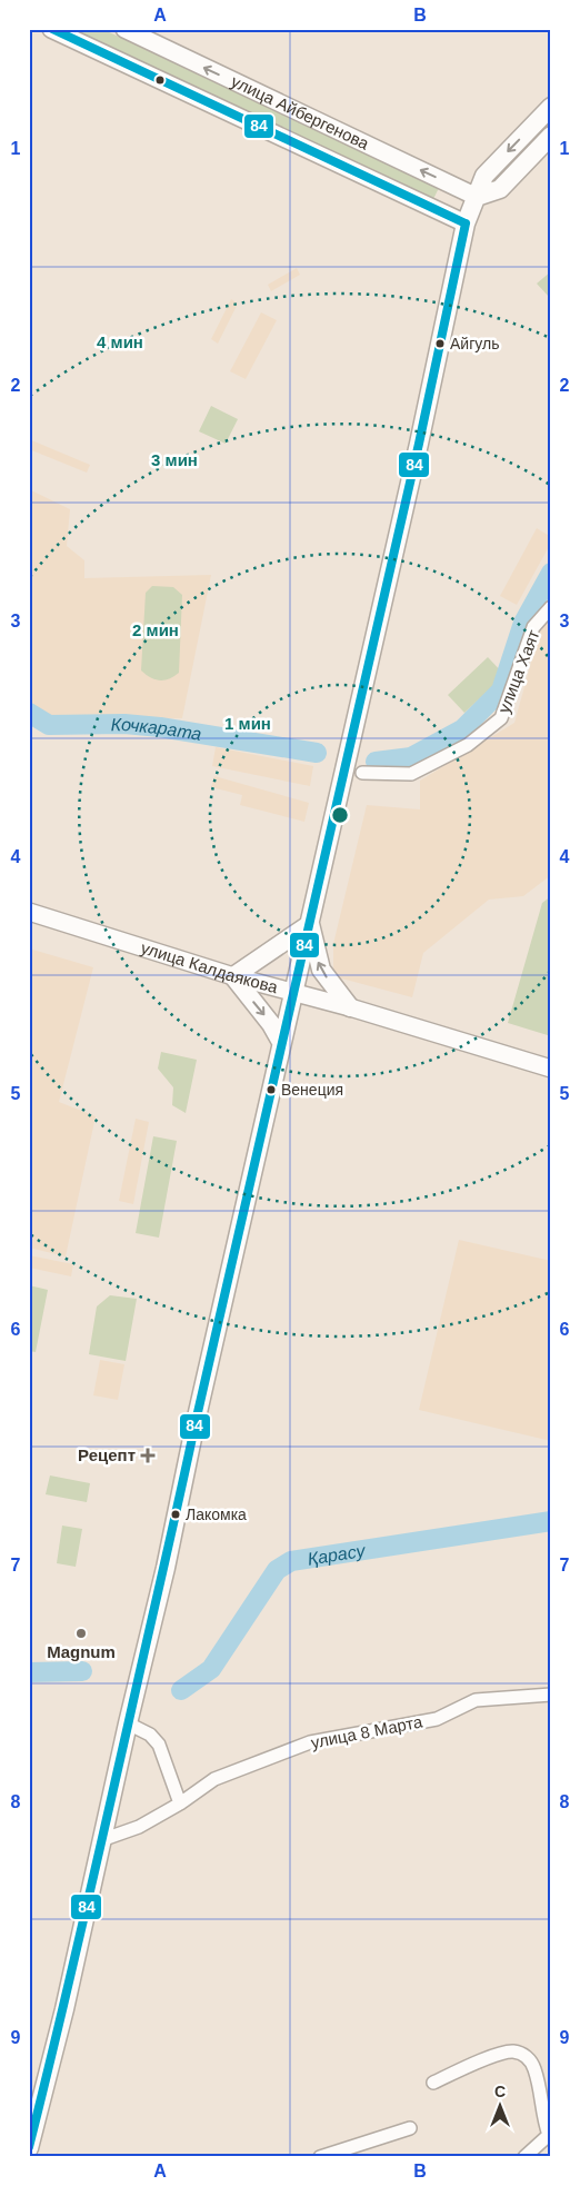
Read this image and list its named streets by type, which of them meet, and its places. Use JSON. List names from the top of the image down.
{
  "streets": {
    "street": [
      "улица Айбергенова",
      "улица Хаят",
      "улица Калдаякова",
      "улица 8 Марта"
    ]
  },
  "water": ["Кочкарата", "Қарасу"],
  "places": {
    "other": [
      "Айгуль",
      "Венеция",
      "Лакомка",
      "Magnum"
    ],
    "health": ["Рецепт"]
  },
  "lines": ["transit line 84"],
  "north": "top",
  "grid": {
    "columns": ["A", "B"],
    "rows": [
      "1",
      "2",
      "3",
      "4",
      "5",
      "6",
      "7",
      "8",
      "9"
    ]
  },
  "rings": [
    "4 мин",
    "3 мин",
    "2 мин",
    "1 мин"
  ]
}
